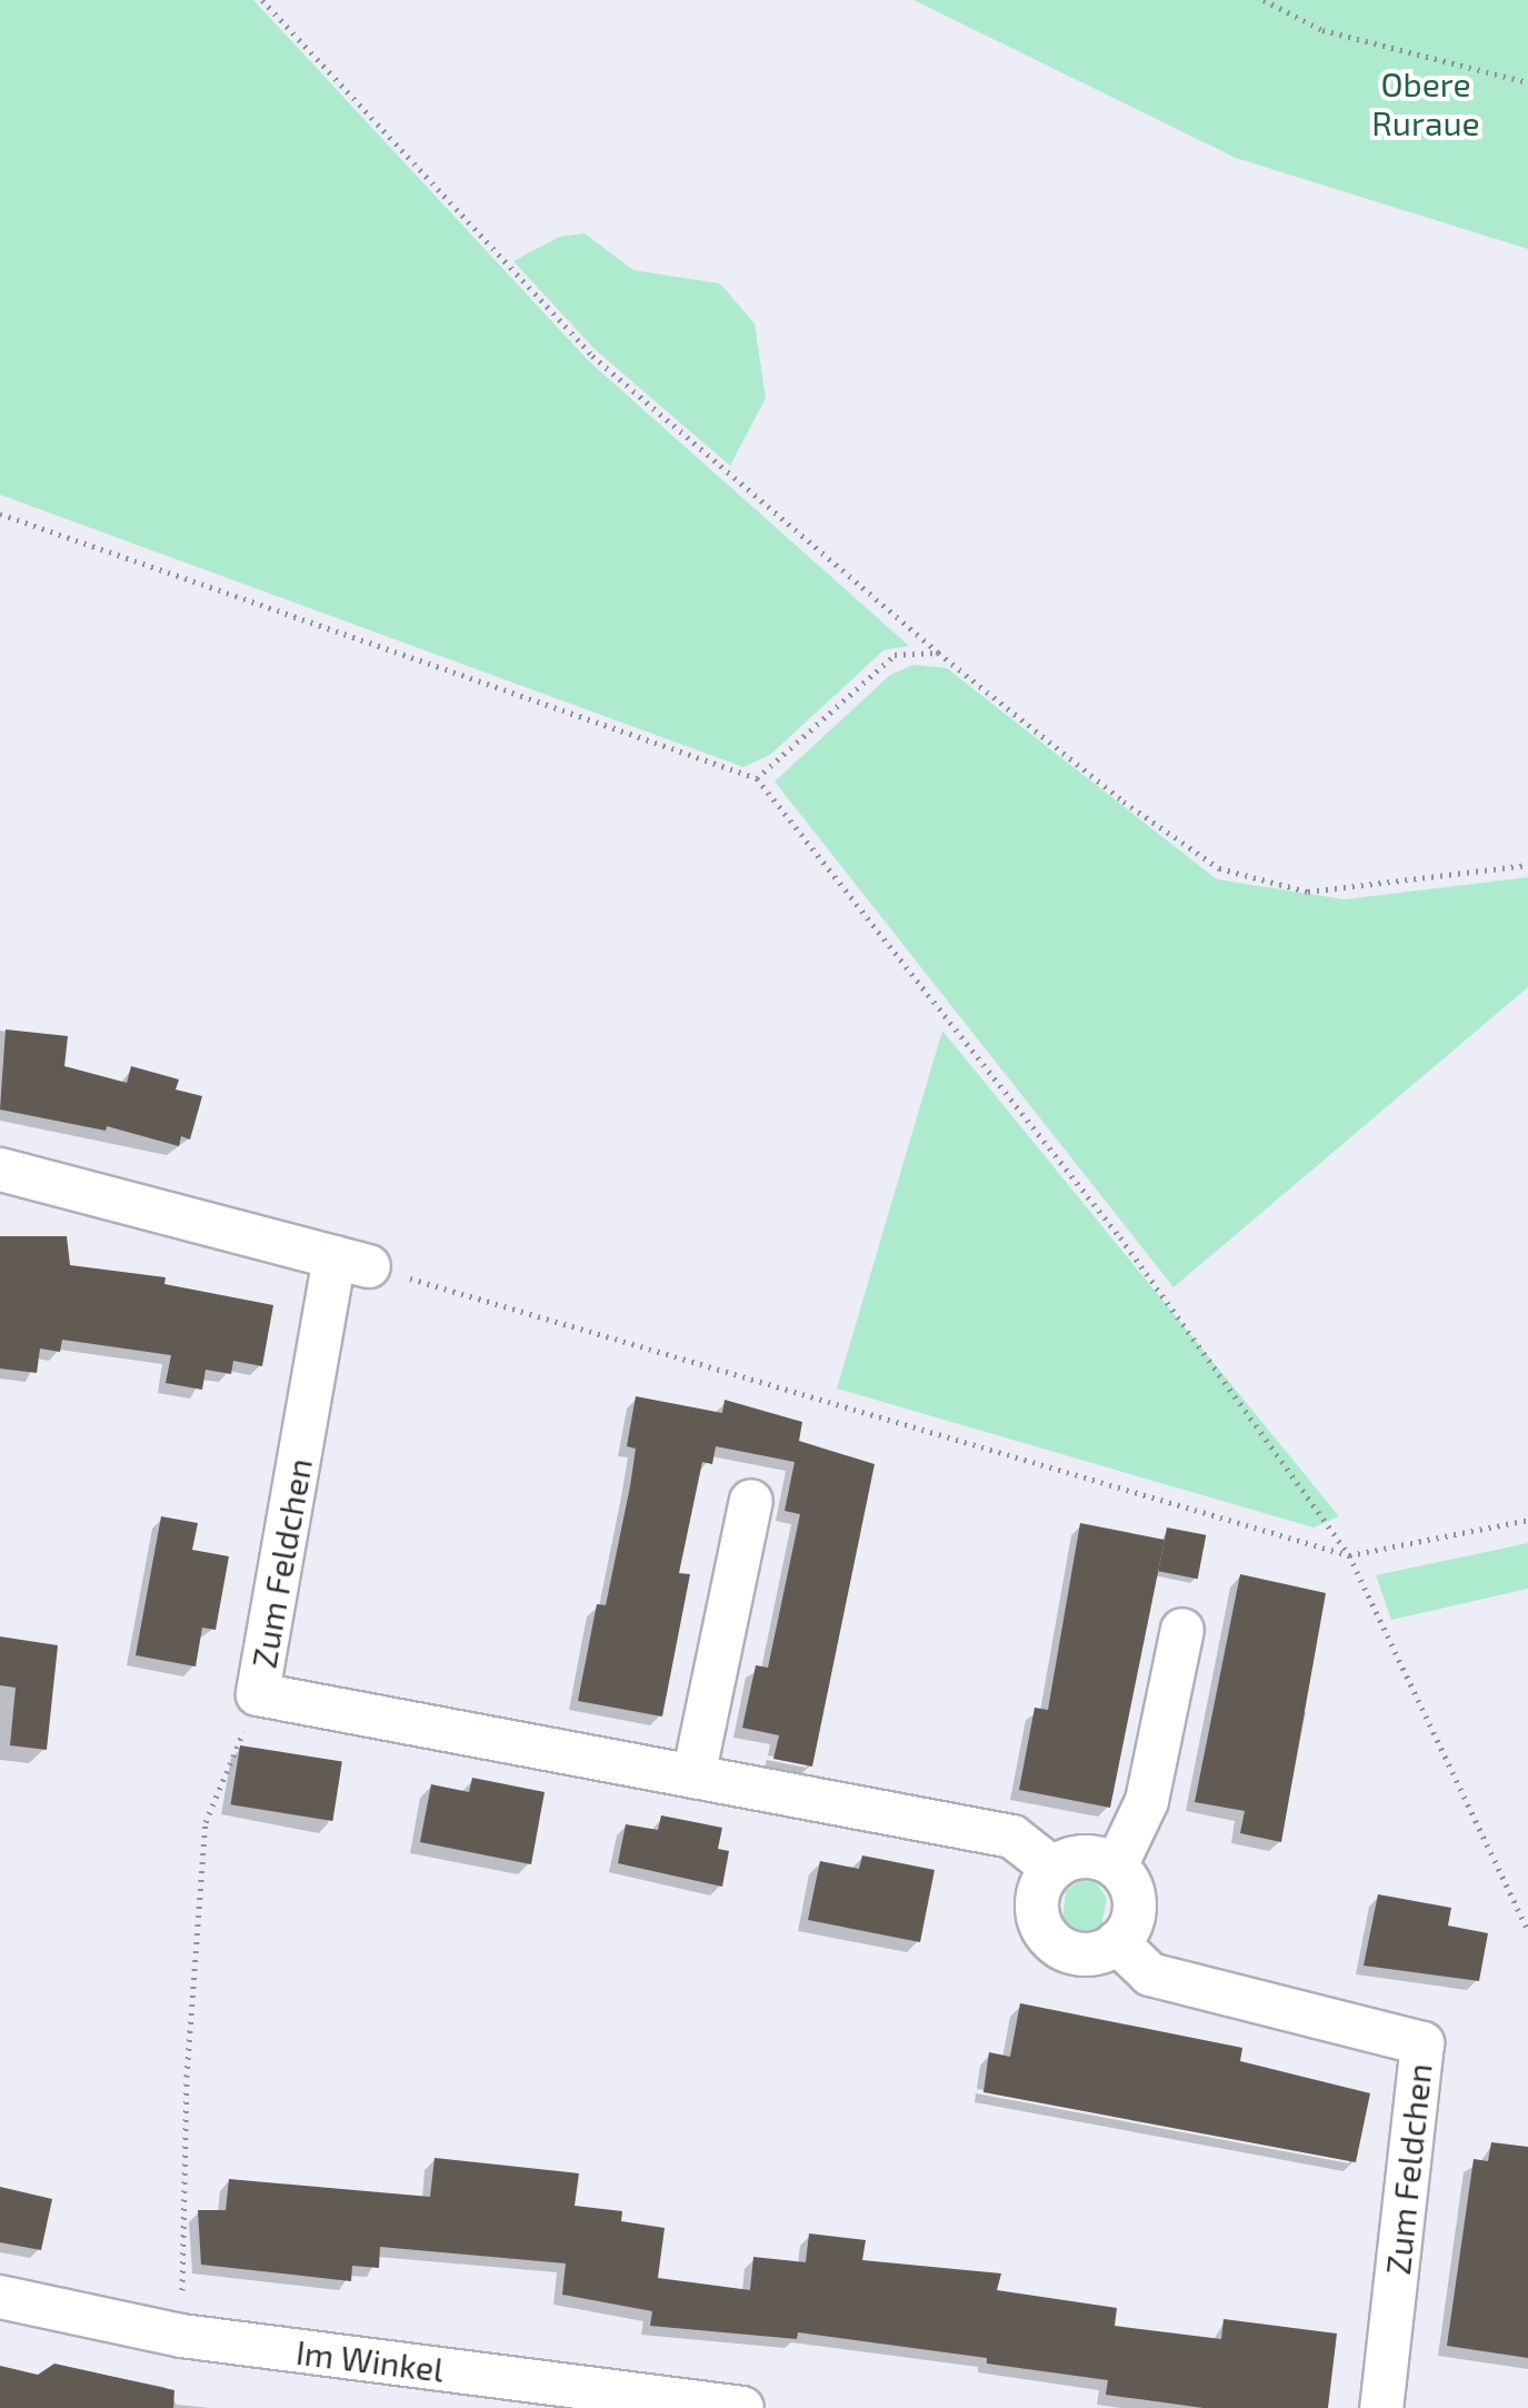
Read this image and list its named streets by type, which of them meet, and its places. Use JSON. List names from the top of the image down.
{
  "streets": {
    "street": ["Zum Feldchen", "Im Winkel"]
  },
  "parks": ["Obere Ruraue"]
}
